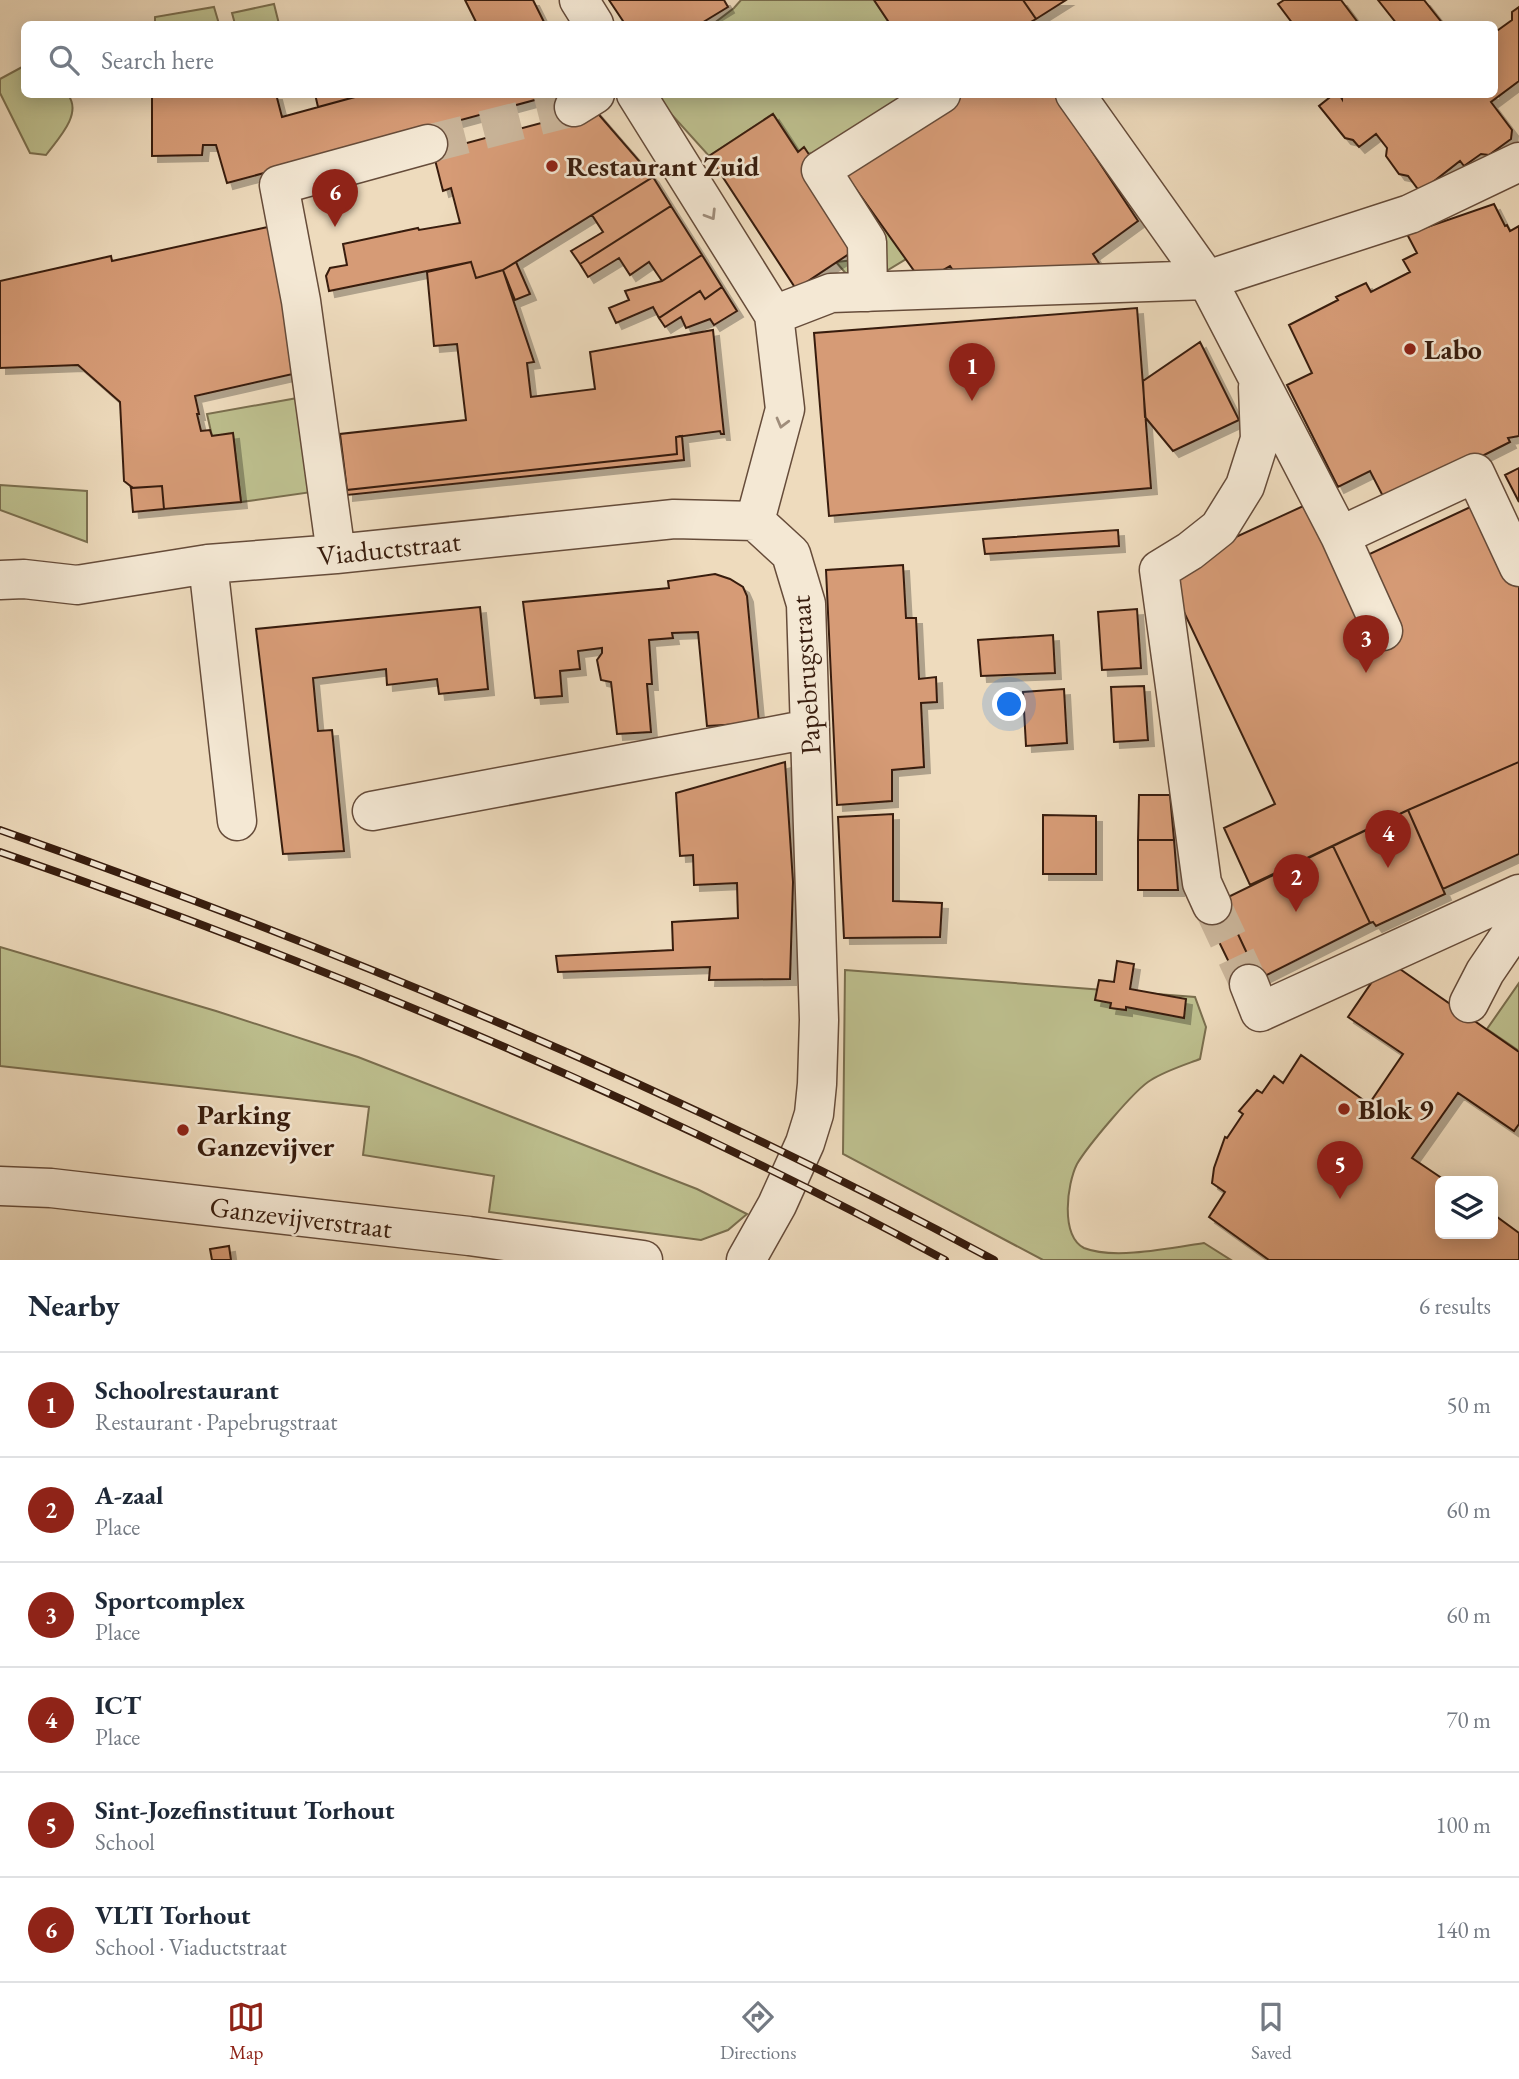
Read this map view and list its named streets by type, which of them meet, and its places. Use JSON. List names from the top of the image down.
{
  "streets": {
    "street": ["Viaductstraat", "Papebrugstraat", "Ganzevijverstraat"]
  },
  "crossings": [
    ["Viaductstraat", "Papebrugstraat"]
  ],
  "places": [
    "Restaurant Zuid",
    "Labo",
    "Blok 9",
    "Parking Ganzevijver"
  ],
  "page": {
    "search": "Search here",
    "pins": [
      "6",
      "1",
      "3",
      "4",
      "2",
      "5"
    ],
    "heading": ["Nearby", "6 results"],
    "list": [
      {
        "mark": "1",
        "name": "Schoolrestaurant",
        "note": "Restaurant · Papebrugstraat",
        "value": "50 m"
      },
      {
        "mark": "2",
        "name": "A-zaal",
        "note": "Place",
        "value": "60 m"
      },
      {
        "mark": "3",
        "name": "Sportcomplex",
        "note": "Place",
        "value": "60 m"
      },
      {
        "mark": "4",
        "name": "ICT",
        "note": "Place",
        "value": "70 m"
      },
      {
        "mark": "5",
        "name": "Sint-Jozefinstituut Torhout",
        "note": "School",
        "value": "100 m"
      },
      {
        "mark": "6",
        "name": "VLTI Torhout",
        "note": "School · Viaductstraat",
        "value": "140 m"
      }
    ],
    "nav": ["Map", "Directions", "Saved"]
  }
}
